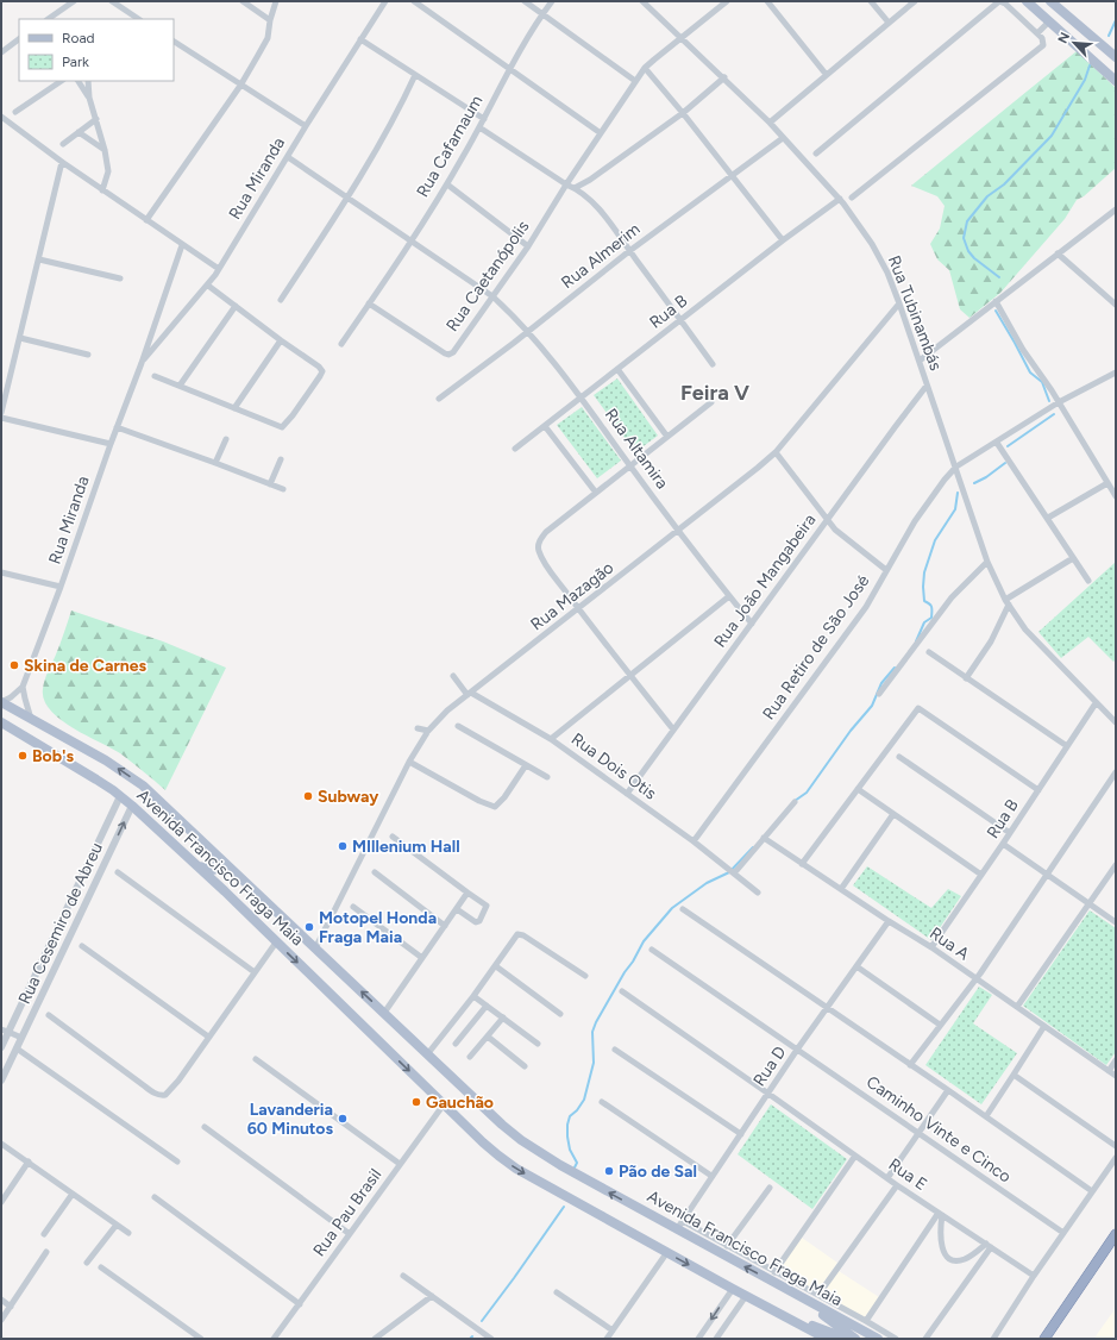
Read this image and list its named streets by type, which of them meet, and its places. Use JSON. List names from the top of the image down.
{
  "streets": {
    "main road": ["Avenida Francisco Fraga Maia"],
    "street": [
      "Rua Cafarnaum",
      "Rua Miranda",
      "Rua Almerim",
      "Rua Caetanópolis",
      "Rua B",
      "Rua Tubinambás",
      "Rua Altamira",
      "Rua João Mangabeira",
      "Rua Mazagão",
      "Rua Retiro de São José",
      "Rua Dois Otis",
      "Rua Cesemiro de Abreu",
      "Rua A",
      "Rua D",
      "Caminho Vinte e Cinco",
      "Rua E",
      "Rua Pau Brasil"
    ]
  },
  "crossings": [
    ["Rua Cafarnaum", "Rua Caetanópolis"],
    ["Rua Cafarnaum", "Rua Altamira"],
    ["Rua Miranda", "Rua Altamira"],
    ["Rua Almerim", "Rua Tubinambás"],
    ["Rua Almerim", "Rua Altamira"],
    ["Rua Caetanópolis", "Rua Tubinambás"],
    ["Rua Caetanópolis", "Rua Altamira"],
    ["Rua B", "Rua Tubinambás"],
    ["Rua B", "Rua Altamira"],
    ["Rua B", "Rua A"],
    ["Rua Tubinambás", "Rua João Mangabeira"],
    ["Rua Tubinambás", "Rua Mazagão"],
    ["Rua Tubinambás", "Rua Retiro de São José"],
    ["Rua Altamira", "Rua João Mangabeira"],
    ["Rua Altamira", "Rua Mazagão"],
    ["Rua João Mangabeira", "Rua Dois Otis"],
    ["Rua Mazagão", "Rua Dois Otis"],
    ["Rua Mazagão", "Avenida Francisco Fraga Maia"],
    ["Rua Retiro de São José", "Rua Dois Otis"],
    ["Avenida Francisco Fraga Maia", "Rua Cesemiro de Abreu"],
    ["Avenida Francisco Fraga Maia", "Rua D"],
    ["Avenida Francisco Fraga Maia", "Rua Pau Brasil"],
    ["Rua A", "Rua D"],
    ["Rua D", "Caminho Vinte e Cinco"],
    ["Rua D", "Rua E"]
  ],
  "districts": ["Feira V"],
  "places": [
    "Skina de Carnes",
    "Bob's",
    "Subway",
    "MIllenium Hall",
    "Motopel Honda Fraga Maia",
    "Gauchão",
    "Lavanderia 60 Minutos",
    "Pão de Sal"
  ],
  "legend": ["Road", "Park"],
  "north": "top left"
}
